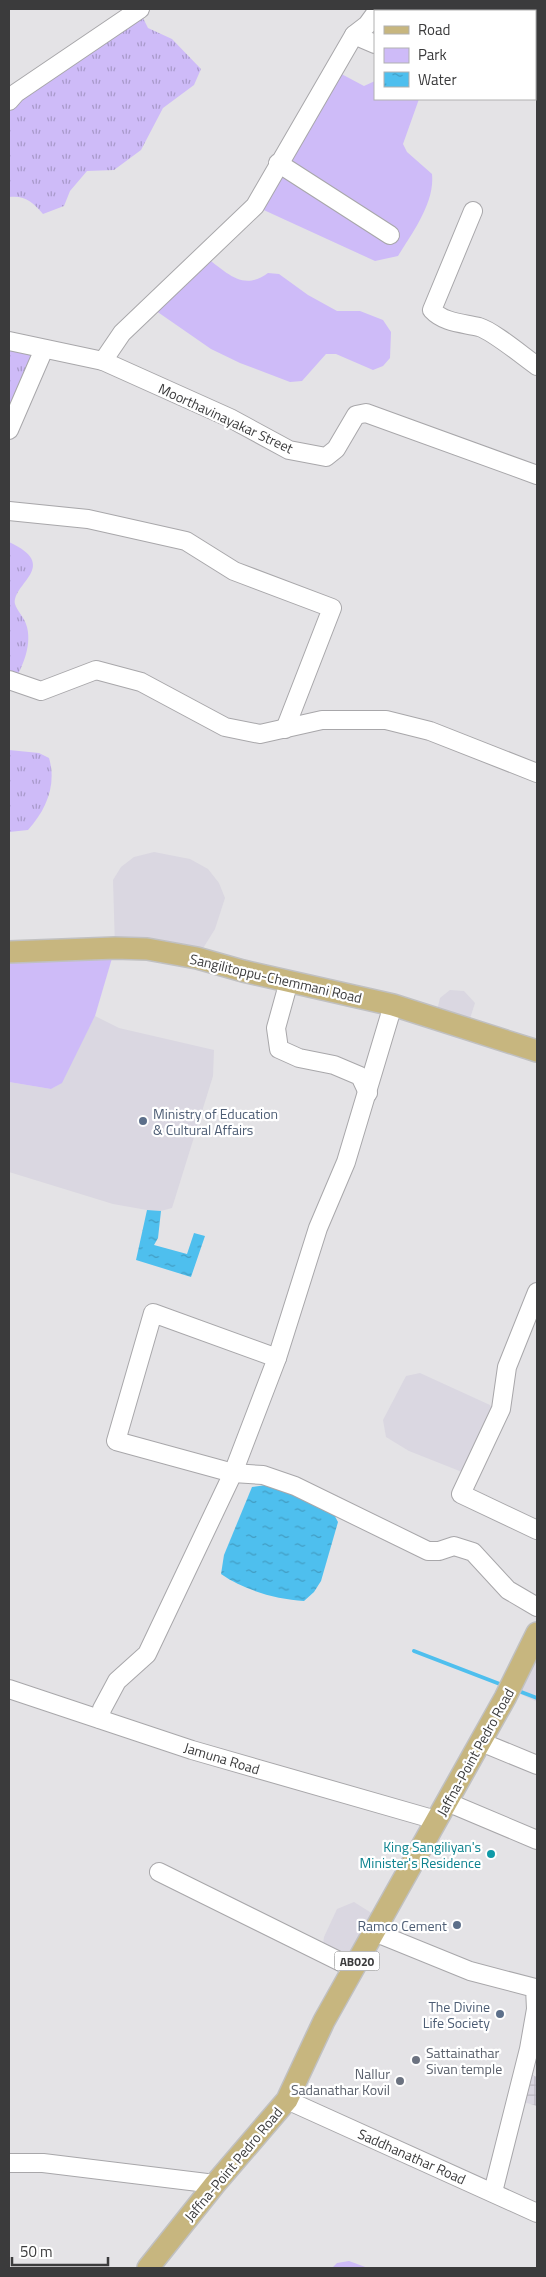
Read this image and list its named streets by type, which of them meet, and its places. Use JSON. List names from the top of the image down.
{
  "streets": {
    "main road": ["Sangilitoppu-Chemmani Road", "Jaffna-Point Pedro Road", "AB020"],
    "street": ["Moorthavinayakar Street", "Jamuna Road", "Saddhanathar Road"]
  },
  "crossings": [
    ["Jaffna-Point Pedro Road", "Jamuna Road"],
    ["Jaffna-Point Pedro Road", "Saddhanathar Road"]
  ],
  "places": [
    "Ministry of Education & Cultural Affairs",
    "King Sangiliyan's Minister's Residence",
    "Ramco Cement",
    "The Divine Life Society",
    "Sattainathar Sivan temple",
    "Nallur Sadanathar Kovil"
  ],
  "legend": ["Road", "Park", "Water"],
  "scale_bar": "50 m"
}
